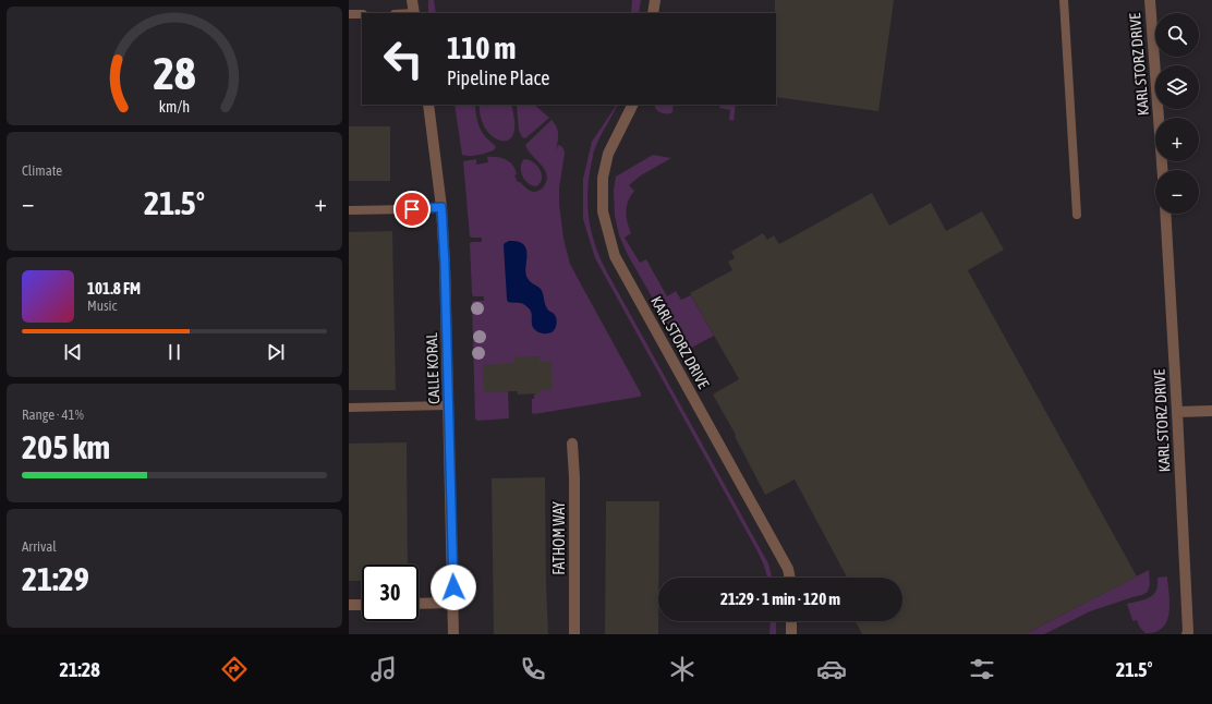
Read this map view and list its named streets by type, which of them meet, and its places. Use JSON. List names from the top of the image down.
{
  "streets": {
    "street": ["KARL STORZ DRIVE", "CALLE KORAL", "FATHOM WAY"]
  },
  "page": {
    "map_buttons": ["+", "−"],
    "turn": ["110 m", "Pipeline Place"],
    "tile": [
      "Climate",
      ["Range · 41%", "205 km"],
      ["Arrival", "21:29"]
    ],
    "heat": ["−", "21.5°", "+"],
    "song": ["101.8 FM", "Music"],
    "limit": "30",
    "trip": "21:29 · 1 min · 120 m",
    "tabs": ["21:28", "21.5°"],
    "gauge": ["28", "km/h"]
  }
}
